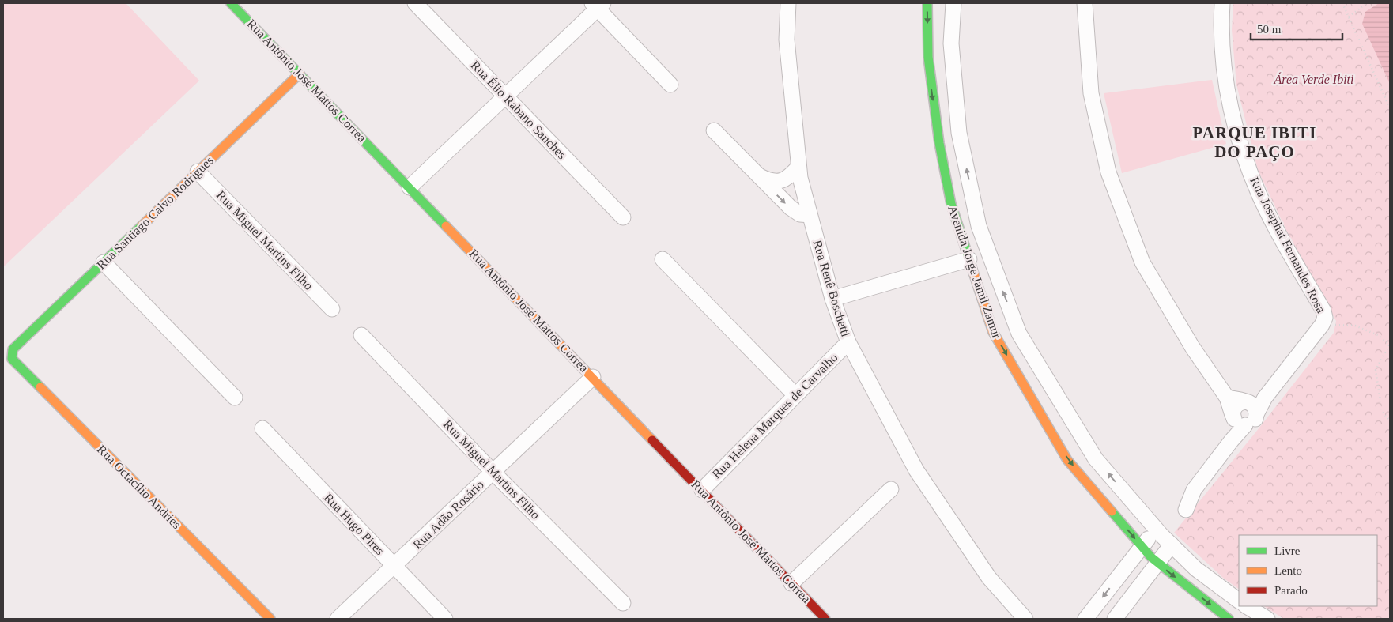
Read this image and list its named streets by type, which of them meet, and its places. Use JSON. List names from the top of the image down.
{
  "streets": {
    "street": [
      "Rua Antônio José Mattos Correa",
      "Rua Élio Rabano Sanches",
      "Rua Santiago Calvo Rodrigues",
      "Rua Miguel Martins Filho",
      "Rua Josaphat Fernandes Rosa",
      "Avenida Jorge Jamil Zamur",
      "Rua Renê Boschetti",
      "Rua Helena Marques de Carvalho",
      "Rua Octacílio Andries",
      "Rua Adão Rosário",
      "Rua Hugo Pires"
    ]
  },
  "crossings": [
    ["Rua Antônio José Mattos Correa", "Rua Santiago Calvo Rodrigues"],
    ["Rua Antônio José Mattos Correa", "Rua Helena Marques de Carvalho"],
    ["Rua Antônio José Mattos Correa", "Rua Adão Rosário"],
    ["Rua Santiago Calvo Rodrigues", "Rua Miguel Martins Filho"],
    ["Rua Santiago Calvo Rodrigues", "Rua Octacílio Andries"],
    ["Rua Miguel Martins Filho", "Rua Adão Rosário"],
    ["Rua Renê Boschetti", "Rua Helena Marques de Carvalho"],
    ["Rua Adão Rosário", "Rua Hugo Pires"]
  ],
  "districts": ["PARQUE IBITI DO PAÇO"],
  "parks": ["Área Verde Ibiti"],
  "legend": ["Livre", "Lento", "Parado"],
  "scale_bar": "50 m"
}
